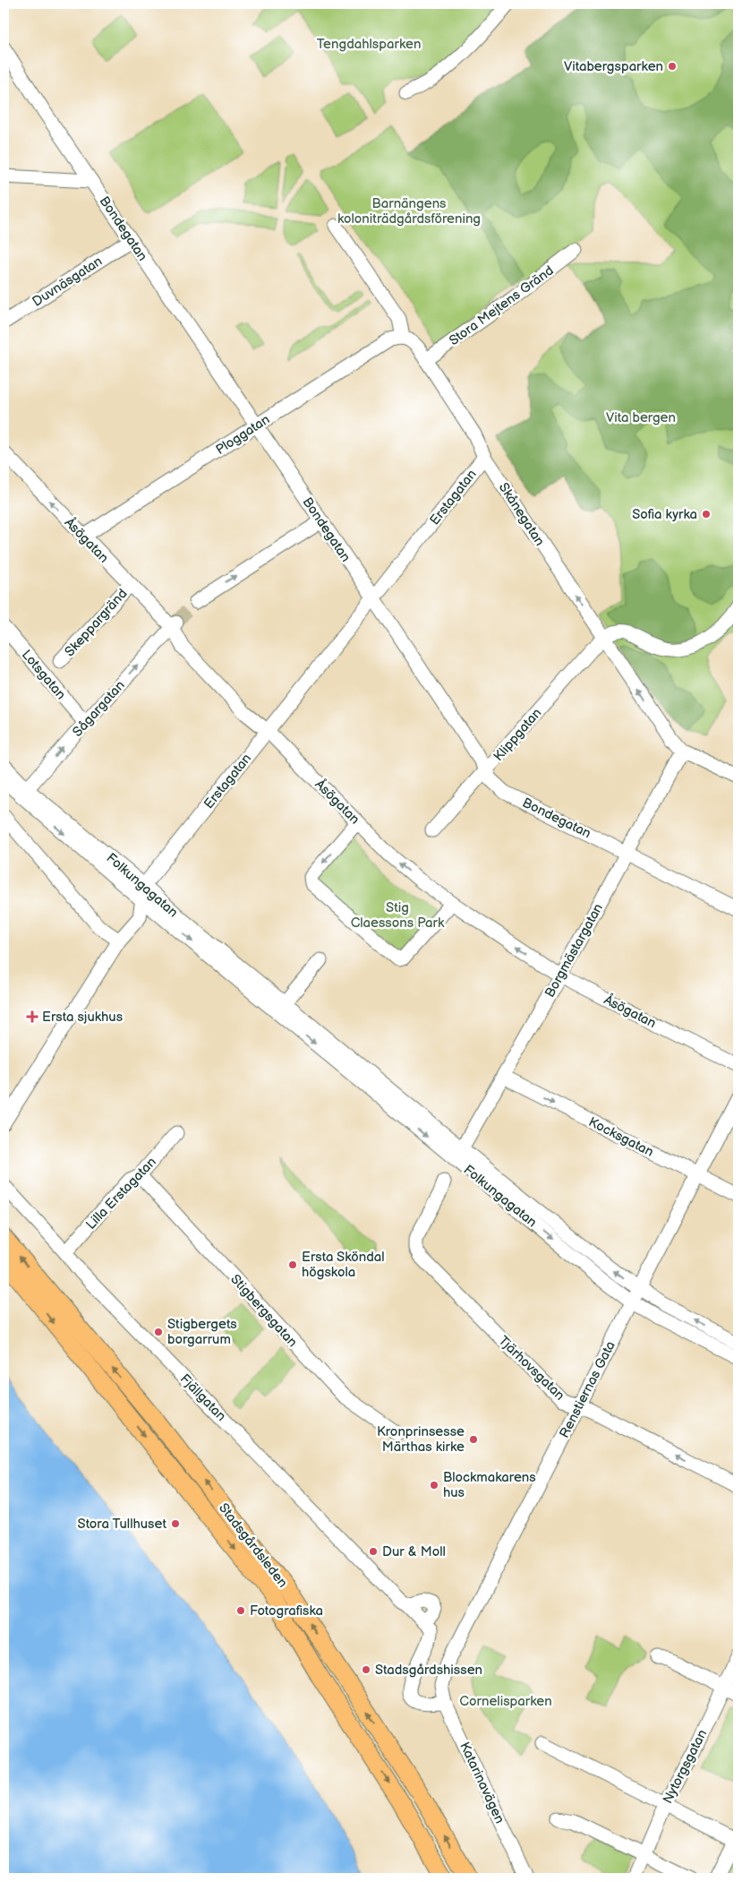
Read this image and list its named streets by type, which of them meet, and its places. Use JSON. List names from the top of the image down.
{
  "streets": {
    "main road": ["Stadsgårdsleden"],
    "street": [
      "Bondegatan",
      "Duvnäsgatan",
      "Stora Mejtens Gränd",
      "Ploggatan",
      "Erstagatan",
      "Skånegatan",
      "Åsögatan",
      "Skeppargränd",
      "Lotsgatan",
      "Sågargatan",
      "Klippgatan",
      "Folkungagatan",
      "Borgmästargatan",
      "Kocksgatan",
      "Lilla Erstagatan",
      "Stigbergsgatan",
      "Tjärhovsgatan",
      "Renstiernas Gata",
      "Fjällgatan",
      "Nytorgsgatan",
      "Katarinavägen"
    ]
  },
  "crossings": [
    ["Bondegatan", "Duvnäsgatan"],
    ["Bondegatan", "Ploggatan"],
    ["Bondegatan", "Erstagatan"],
    ["Bondegatan", "Klippgatan"],
    ["Bondegatan", "Borgmästargatan"],
    ["Stora Mejtens Gränd", "Skånegatan"],
    ["Ploggatan", "Skånegatan"],
    ["Ploggatan", "Åsögatan"],
    ["Erstagatan", "Skånegatan"],
    ["Erstagatan", "Åsögatan"],
    ["Erstagatan", "Folkungagatan"],
    ["Skånegatan", "Klippgatan"],
    ["Skånegatan", "Borgmästargatan"],
    ["Åsögatan", "Skeppargränd"],
    ["Åsögatan", "Sågargatan"],
    ["Åsögatan", "Borgmästargatan"],
    ["Lotsgatan", "Sågargatan"],
    ["Sågargatan", "Folkungagatan"],
    ["Folkungagatan", "Borgmästargatan"],
    ["Folkungagatan", "Renstiernas Gata"],
    ["Borgmästargatan", "Kocksgatan"],
    ["Kocksgatan", "Renstiernas Gata"],
    ["Lilla Erstagatan", "Stigbergsgatan"],
    ["Lilla Erstagatan", "Fjällgatan"],
    ["Tjärhovsgatan", "Renstiernas Gata"],
    ["Renstiernas Gata", "Katarinavägen"],
    ["Fjällgatan", "Katarinavägen"]
  ],
  "one_way": [
    "Skånegatan",
    "Åsögatan",
    "Sågargatan",
    "Kocksgatan",
    "Tjärhovsgatan"
  ],
  "parks": [
    "Tengdahlsparken",
    "Barnängens koloniträdgårdsförening",
    "Vita bergen",
    "Stig Claessons Park",
    "Cornelisparken"
  ],
  "places": {
    "other": [
      "Vitabergsparken",
      "Sofia kyrka",
      "Ersta Sköndal högskola",
      "Stigbergets borgarrum",
      "Kronprinsesse Märthas kirke",
      "Blockmakarens hus",
      "Stora Tullhuset",
      "Dur & Moll",
      "Fotografiska",
      "Stadsgårdshissen"
    ],
    "health": ["Ersta sjukhus"]
  }
}
